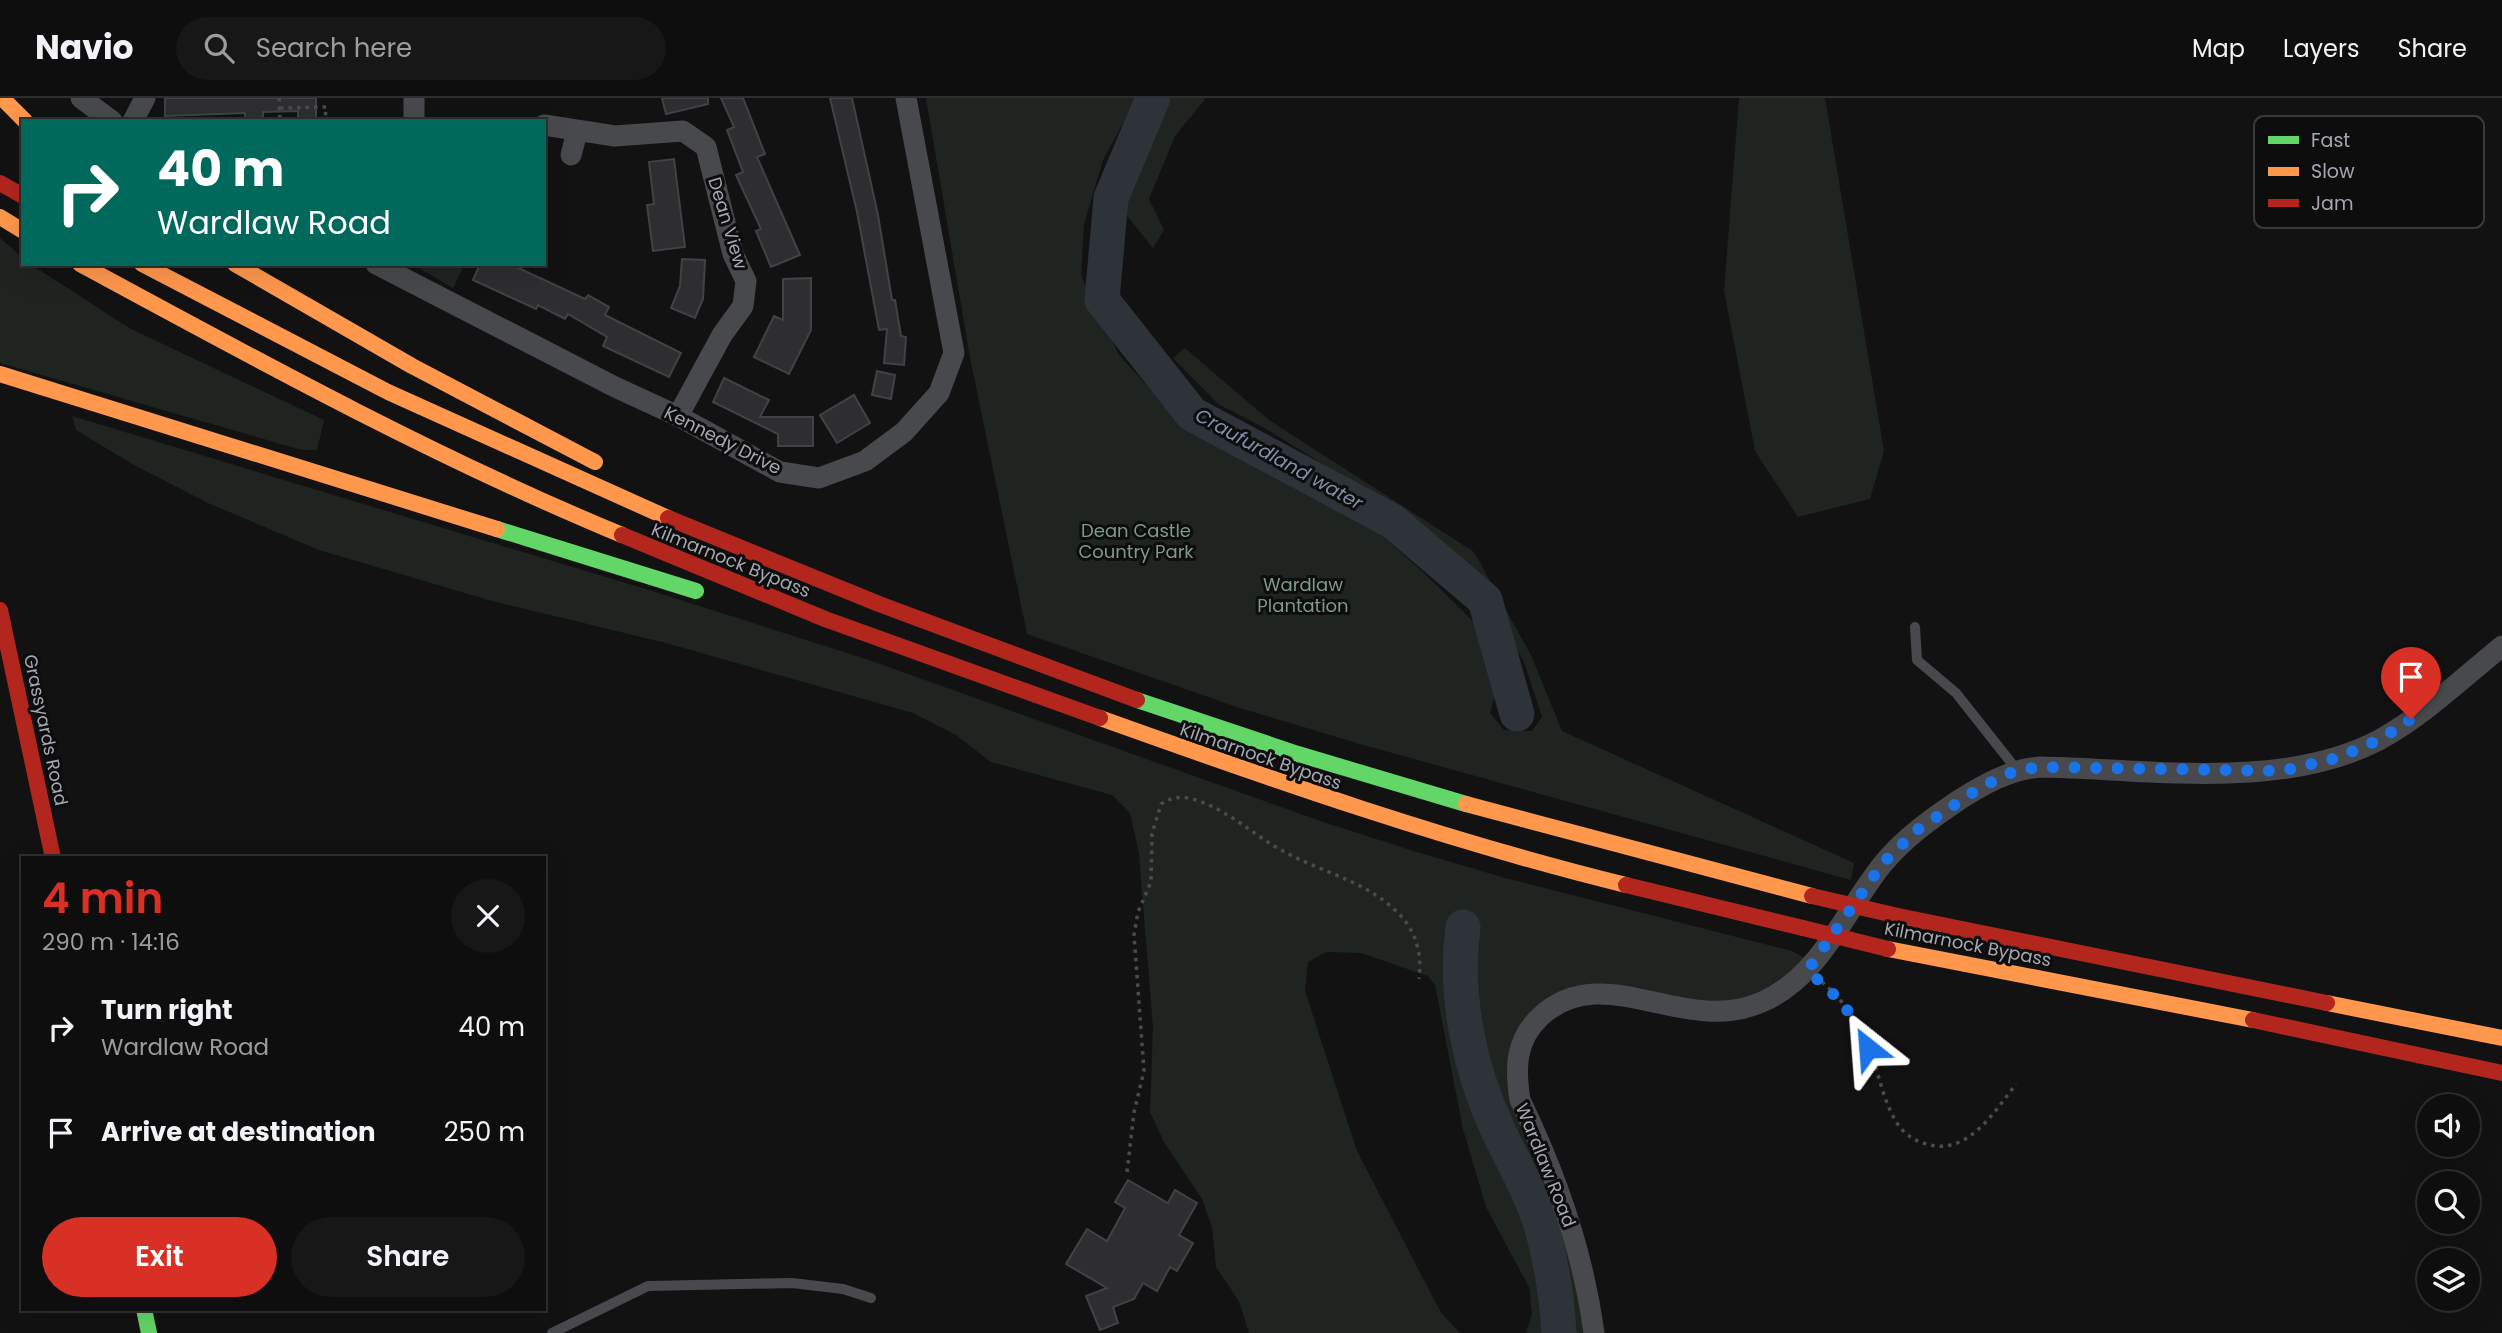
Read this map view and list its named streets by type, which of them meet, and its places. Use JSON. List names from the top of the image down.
{
  "streets": {
    "main road": ["Kilmarnock Bypass", "Grassyards Road"],
    "street": ["Dean View", "Kennedy Drive", "Wardlaw Road"]
  },
  "crossings": [
    ["Dean View", "Kennedy Drive"]
  ],
  "water": ["Craufurdland water"],
  "parks": ["Dean Castle Country Park", "Wardlaw Plantation"],
  "legend": ["Fast", "Slow", "Jam"],
  "page": {
    "header": "Navio",
    "search": "Search here",
    "nav": ["Map", "Layers", "Share"],
    "turn": ["40 m", "Wardlaw Road"],
    "heading": ["4 min", "290 m · 14:16"],
    "list": [
      {
        "name": "Turn right",
        "note": "Wardlaw Road",
        "value": "40 m"
      },
      {
        "name": "Arrive at destination",
        "value": "250 m"
      }
    ],
    "buttons": ["Exit", "Share"]
  }
}
